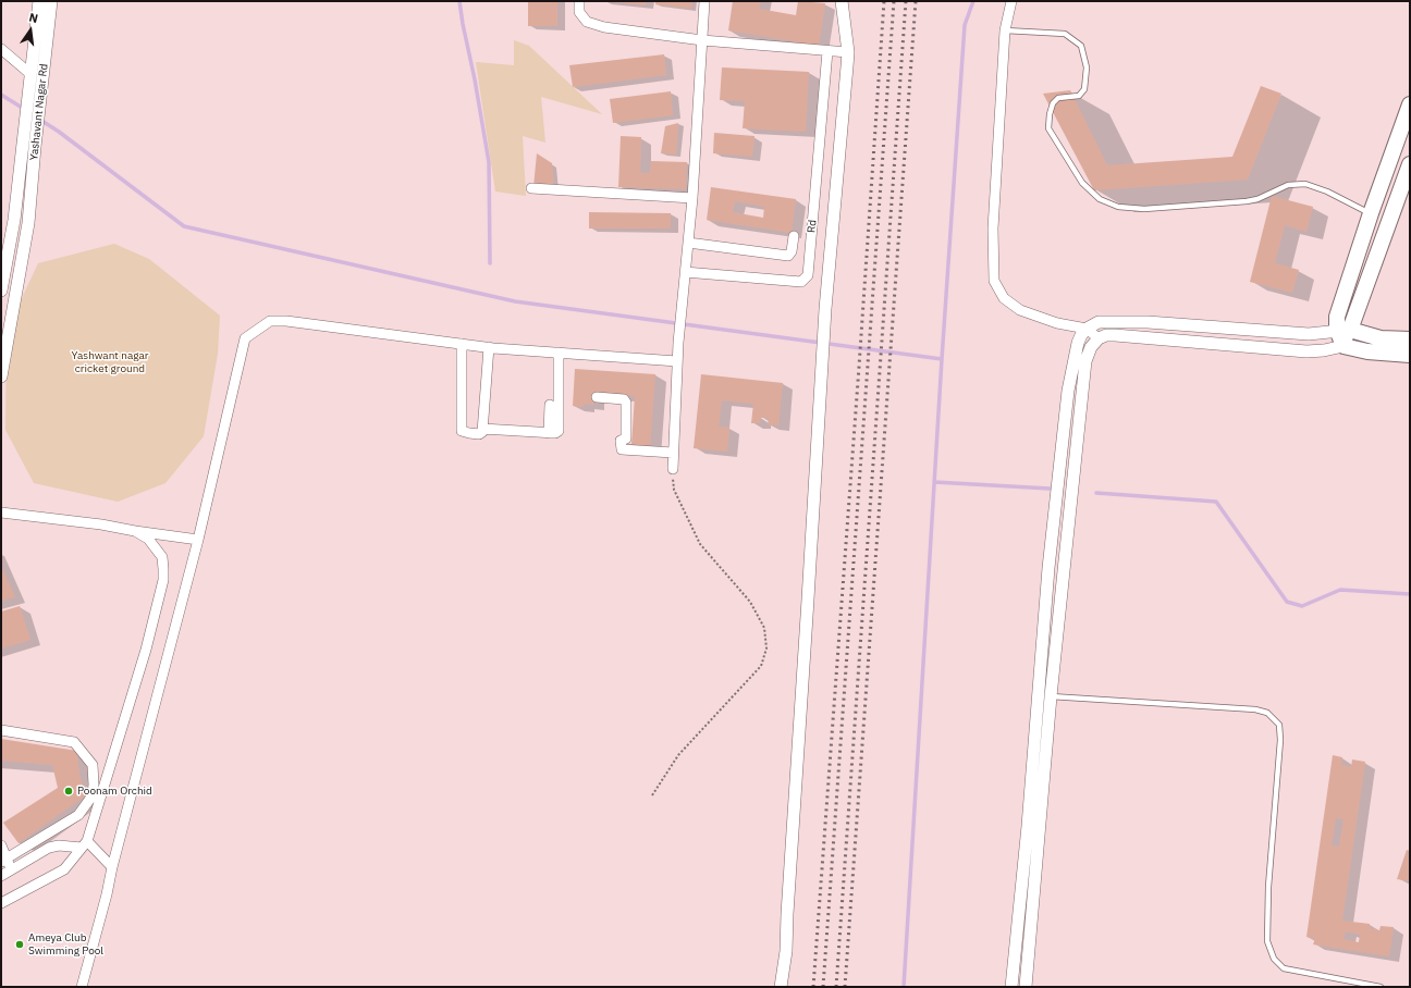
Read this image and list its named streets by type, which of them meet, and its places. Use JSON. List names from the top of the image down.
{
  "streets": {
    "street": ["Yashavant Nagar Rd", "Rd"]
  },
  "parks": ["Yashwant nagar cricket ground"],
  "places": ["Poonam Orchid", "Ameya Club Swimming Pool"],
  "north": "top"
}
